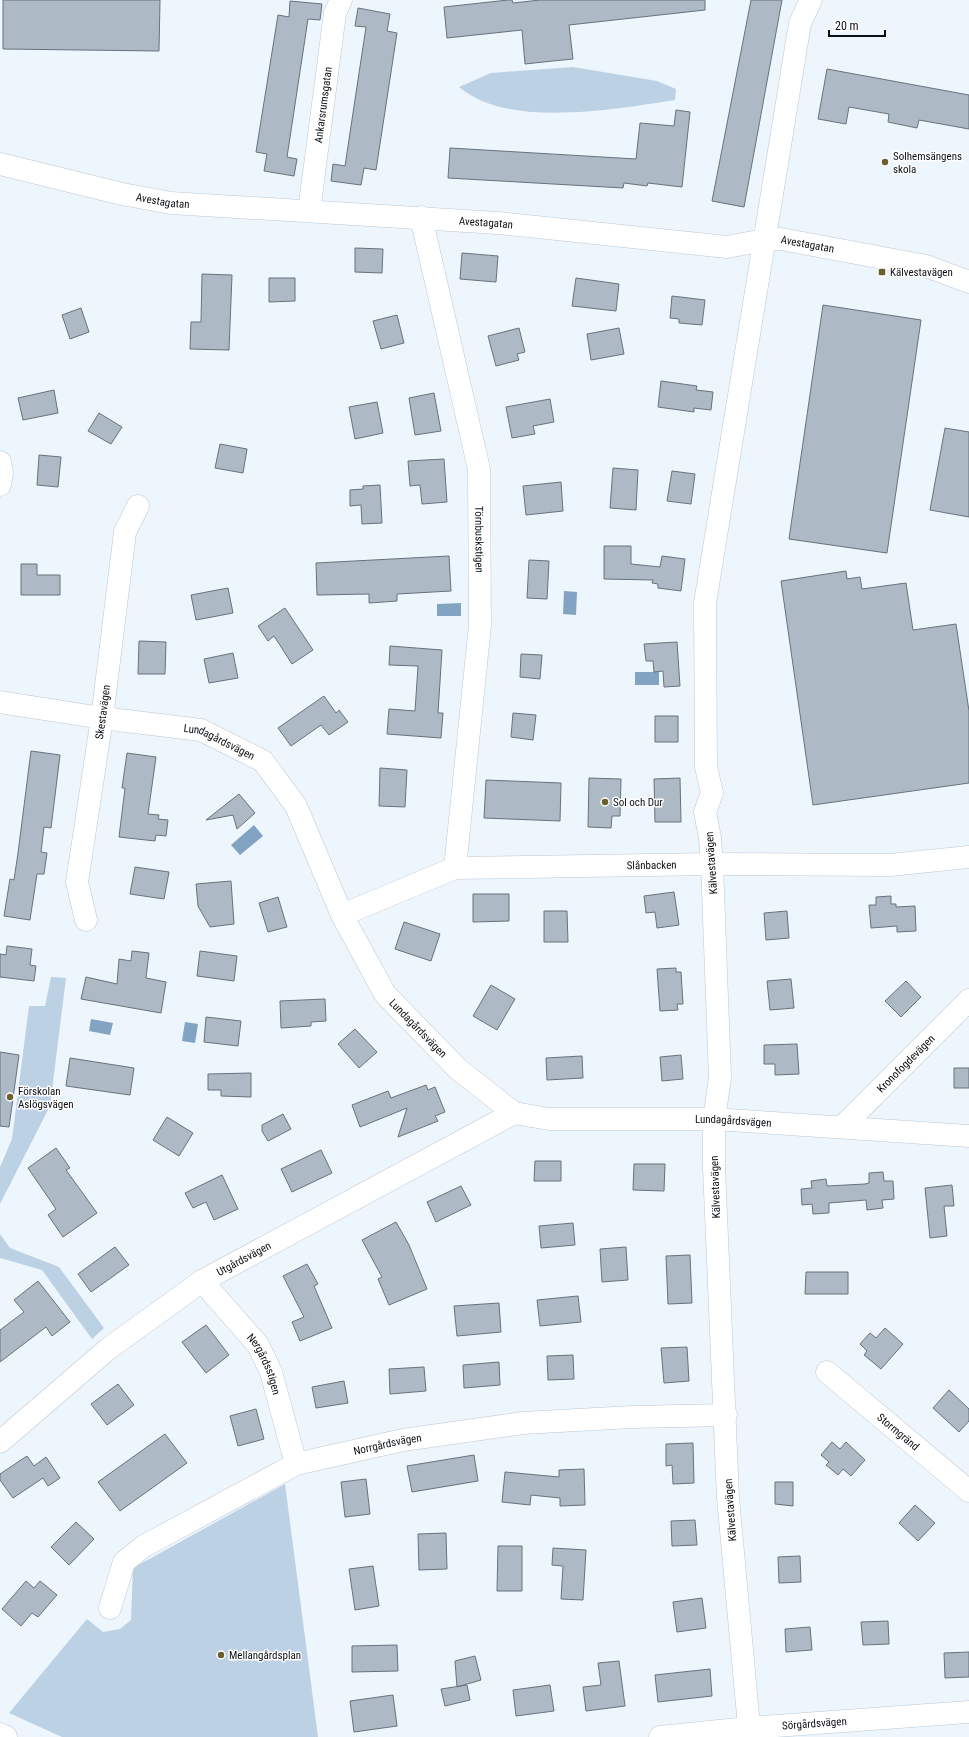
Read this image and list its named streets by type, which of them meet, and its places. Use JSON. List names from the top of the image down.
{
  "streets": {
    "street": [
      "Ankarsrumsgatan",
      "Avestagatan",
      "Törnbuskstigen",
      "Skestavägen",
      "Lundagårdsvägen",
      "Kälvestavägen",
      "Slånbacken",
      "Kronofogdevägen",
      "Utgårdsvägen",
      "Nergårdsstigen",
      "Stormgränd",
      "Norrgårdsvägen",
      "Sörgårdsvägen"
    ]
  },
  "crossings": [
    ["Ankarsrumsgatan", "Avestagatan"],
    ["Avestagatan", "Törnbuskstigen"],
    ["Avestagatan", "Kälvestavägen"],
    ["Törnbuskstigen", "Slånbacken"],
    ["Skestavägen", "Lundagårdsvägen"],
    ["Lundagårdsvägen", "Kälvestavägen"],
    ["Lundagårdsvägen", "Slånbacken"],
    ["Lundagårdsvägen", "Kronofogdevägen"],
    ["Lundagårdsvägen", "Utgårdsvägen"],
    ["Kälvestavägen", "Slånbacken"],
    ["Kälvestavägen", "Norrgårdsvägen"],
    ["Kälvestavägen", "Sörgårdsvägen"],
    ["Utgårdsvägen", "Nergårdsstigen"],
    ["Nergårdsstigen", "Norrgårdsvägen"]
  ],
  "places": {
    "other": [
      "Solhemsängens skola",
      "Sol och Dur",
      "Förskolan Aslögsvägen",
      "Mellangårdsplan"
    ],
    "transit": ["Kälvestavägen"]
  },
  "scale_bar": "20 m"
}
